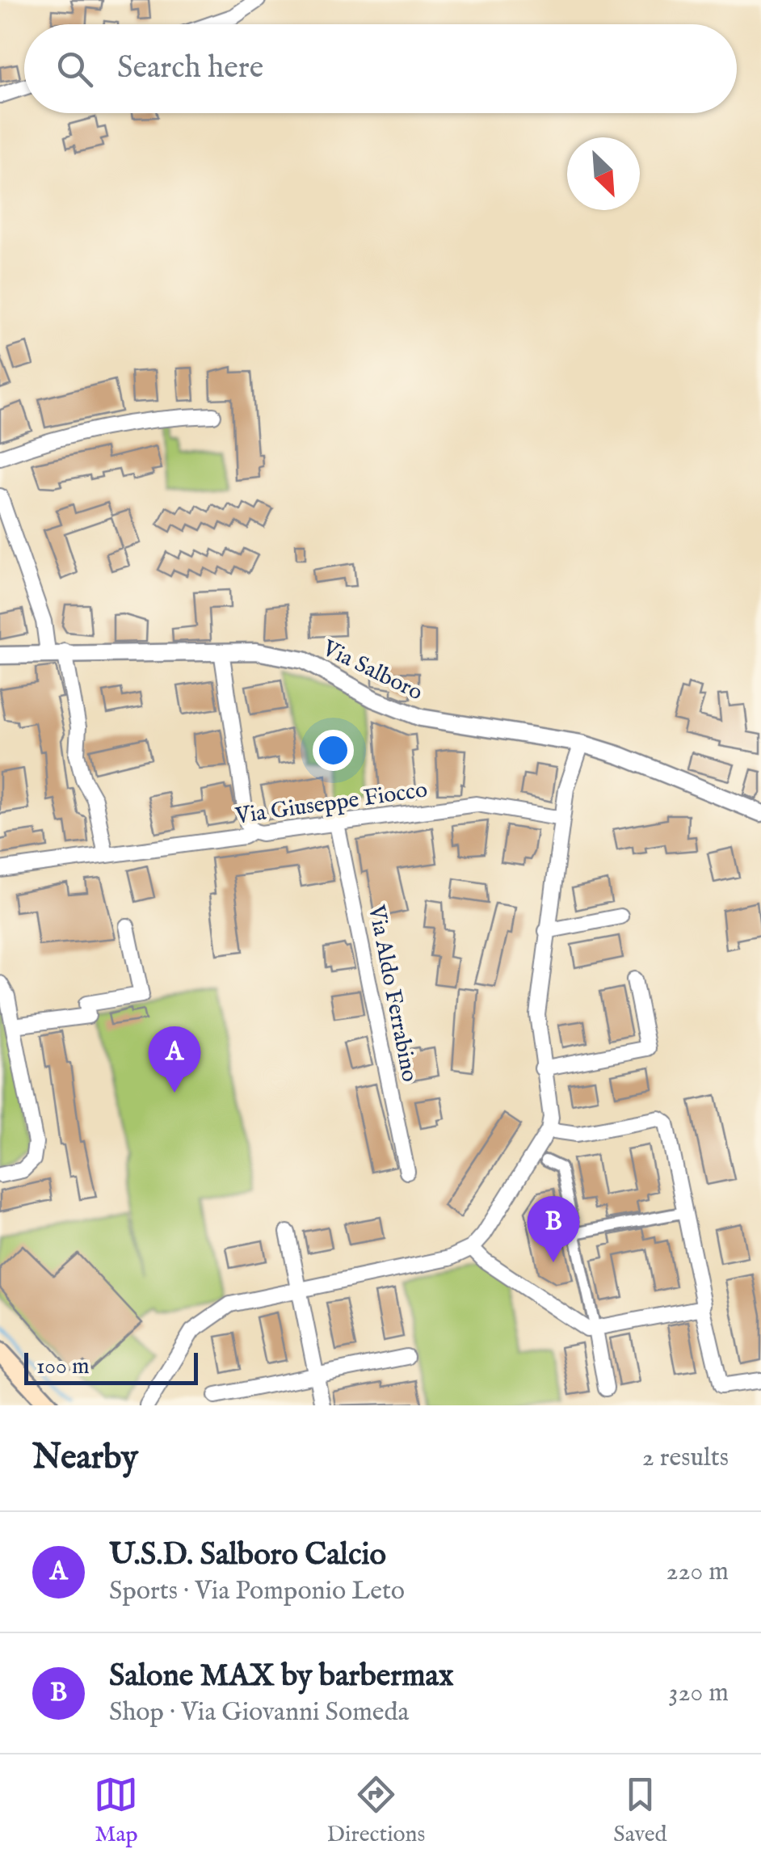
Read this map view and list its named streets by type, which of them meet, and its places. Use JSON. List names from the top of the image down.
{
  "streets": {
    "street": ["Via Salboro", "Via Giuseppe Fiocco", "Via Aldo Ferrabino"]
  },
  "crossings": [
    ["Via Giuseppe Fiocco", "Via Aldo Ferrabino"]
  ],
  "scale_bar": "100 m",
  "north": "bottom right",
  "page": {
    "search": "Search here",
    "pins": ["A", "B"],
    "scale": "100 m",
    "heading": ["Nearby", "2 results"],
    "list": [
      {
        "mark": "A",
        "name": "U.S.D. Salboro Calcio",
        "note": "Sports · Via Pomponio Leto",
        "value": "220 m"
      },
      {
        "mark": "B",
        "name": "Salone MAX by barbermax",
        "note": "Shop · Via Giovanni Someda",
        "value": "320 m"
      }
    ],
    "nav": ["Map", "Directions", "Saved"]
  }
}
